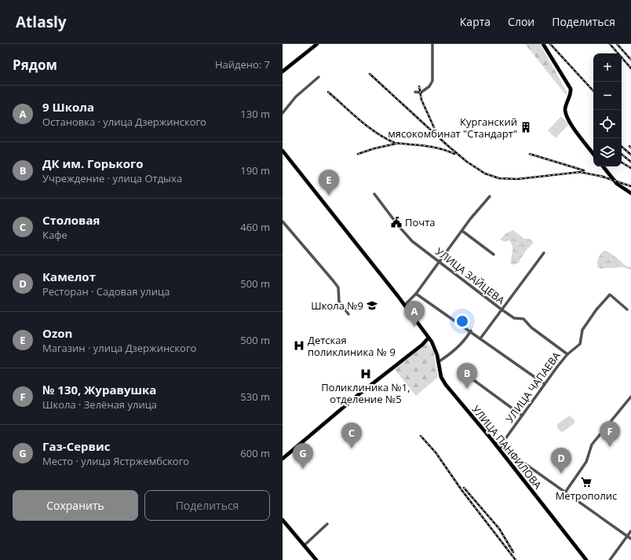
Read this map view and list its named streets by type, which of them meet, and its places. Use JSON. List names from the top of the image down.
{
  "streets": {
    "main road": ["УЛИЦА ПАНФИЛОВА"],
    "street": ["УЛИЦА ЗАЙЦЕВА", "УЛИЦА ЧАПАЕВА"]
  },
  "crossings": [
    ["УЛИЦА ЗАЙЦЕВА", "УЛИЦА ЧАПАЕВА"],
    ["УЛИЦА ЧАПАЕВА", "УЛИЦА ПАНФИЛОВА"]
  ],
  "places": {
    "building": ["Курганский мясокомбинат \"Стандарт\""],
    "public building": ["Почта"],
    "school or university": ["Школа №9"],
    "hospital": ["Детская поликлиника № 9", "Поликлиника №1, отделение №5"],
    "supermarket": ["Метрополис"]
  },
  "page": {
    "header": "Atlasly",
    "nav": ["Карта", "Слои", "Поделиться"],
    "heading": ["Рядом", "Найдено: 7"],
    "map_buttons": ["+", "−"],
    "list": [
      {
        "mark": "A",
        "name": "9 Школа",
        "note": "Остановка · улица Дзержинского",
        "value": "130 m"
      },
      {
        "mark": "B",
        "name": "ДК им. Горького",
        "note": "Учреждение · улица Отдыха",
        "value": "190 m"
      },
      {
        "mark": "C",
        "name": "Столовая",
        "note": "Кафе",
        "value": "460 m"
      },
      {
        "mark": "D",
        "name": "Камелот",
        "note": "Ресторан · Садовая улица",
        "value": "500 m"
      },
      {
        "mark": "E",
        "name": "Ozon",
        "note": "Магазин · улица Дзержинского",
        "value": "500 m"
      },
      {
        "mark": "F",
        "name": "№ 130, Журавушка",
        "note": "Школа · Зелёная улица",
        "value": "530 m"
      },
      {
        "mark": "G",
        "name": "Газ-Сервис",
        "note": "Место · улица Ястржембского",
        "value": "600 m"
      }
    ],
    "pins": [
      "E",
      "A",
      "B",
      "F",
      "C",
      "G",
      "D"
    ],
    "buttons": ["Сохранить", "Поделиться"]
  }
}
